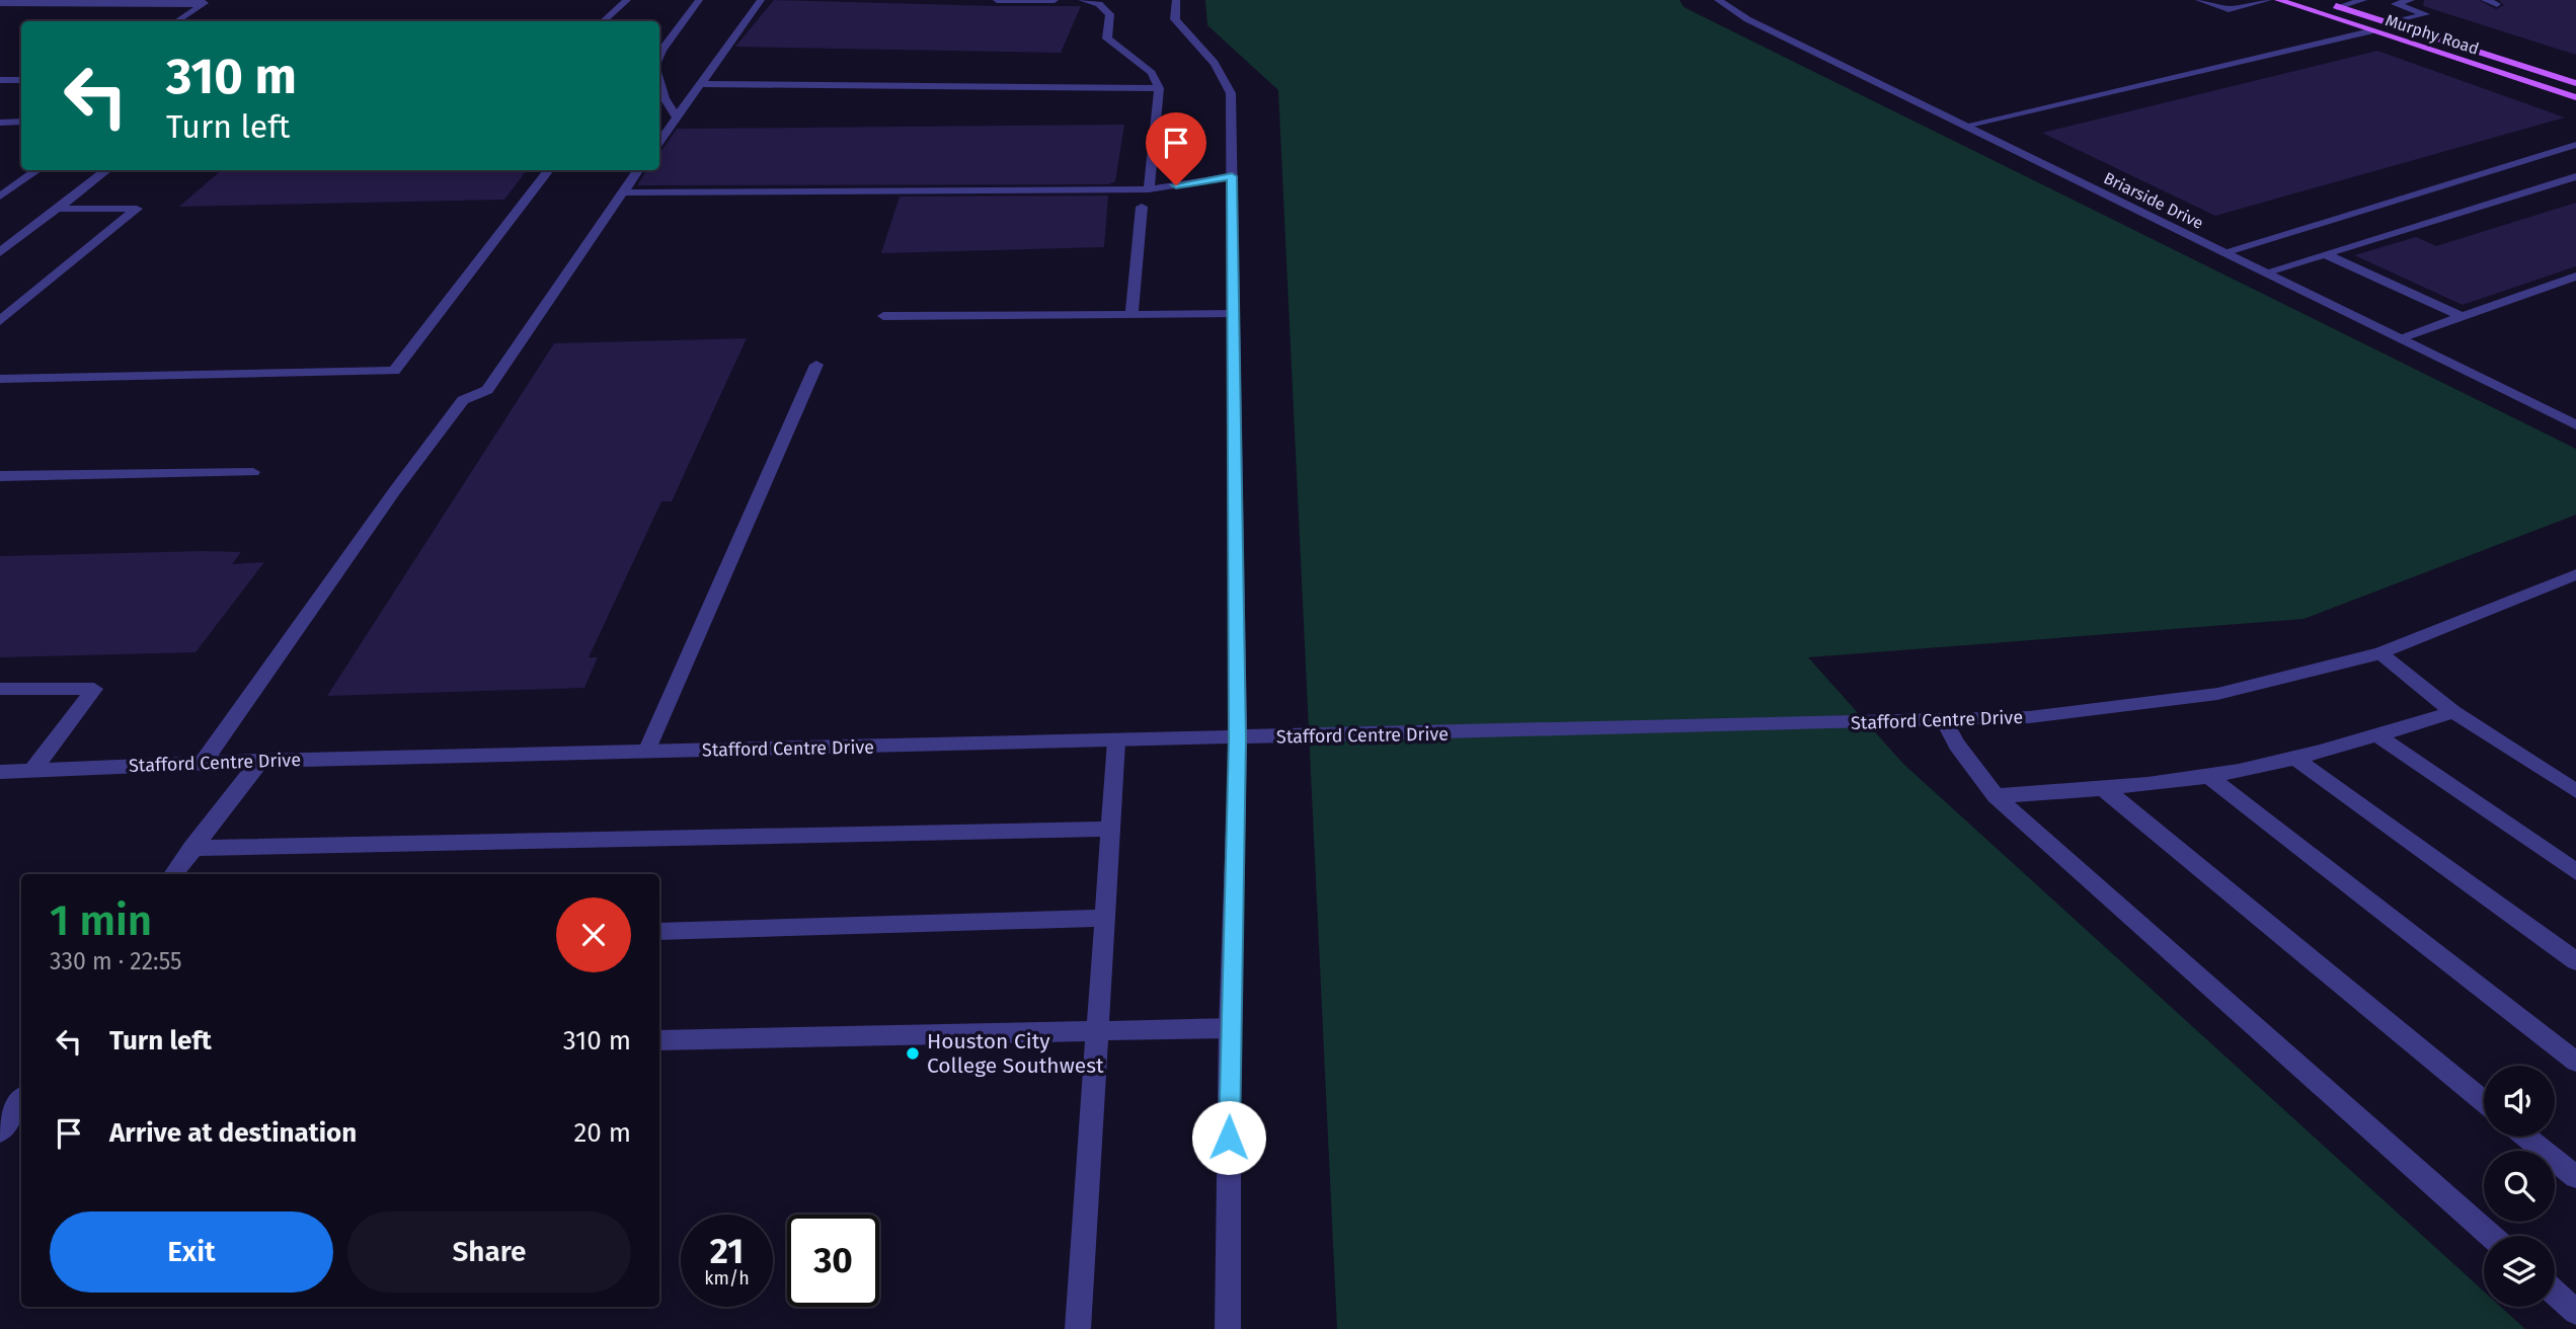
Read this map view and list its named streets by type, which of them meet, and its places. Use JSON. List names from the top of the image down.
{
  "streets": {
    "main road": ["Murphy Road"],
    "street": ["Briarside Drive", "Stafford Centre Drive"]
  },
  "places": ["Houston City College Southwest"],
  "page": {
    "turn": ["310 m", "Turn left"],
    "heading": ["1 min", "330 m · 22:55"],
    "list": [
      {
        "name": "Turn left",
        "value": "310 m"
      },
      {
        "name": "Arrive at destination",
        "value": "20 m"
      }
    ],
    "buttons": ["Exit", "Share"],
    "speed": "21 km/h",
    "limit": "30"
  }
}
